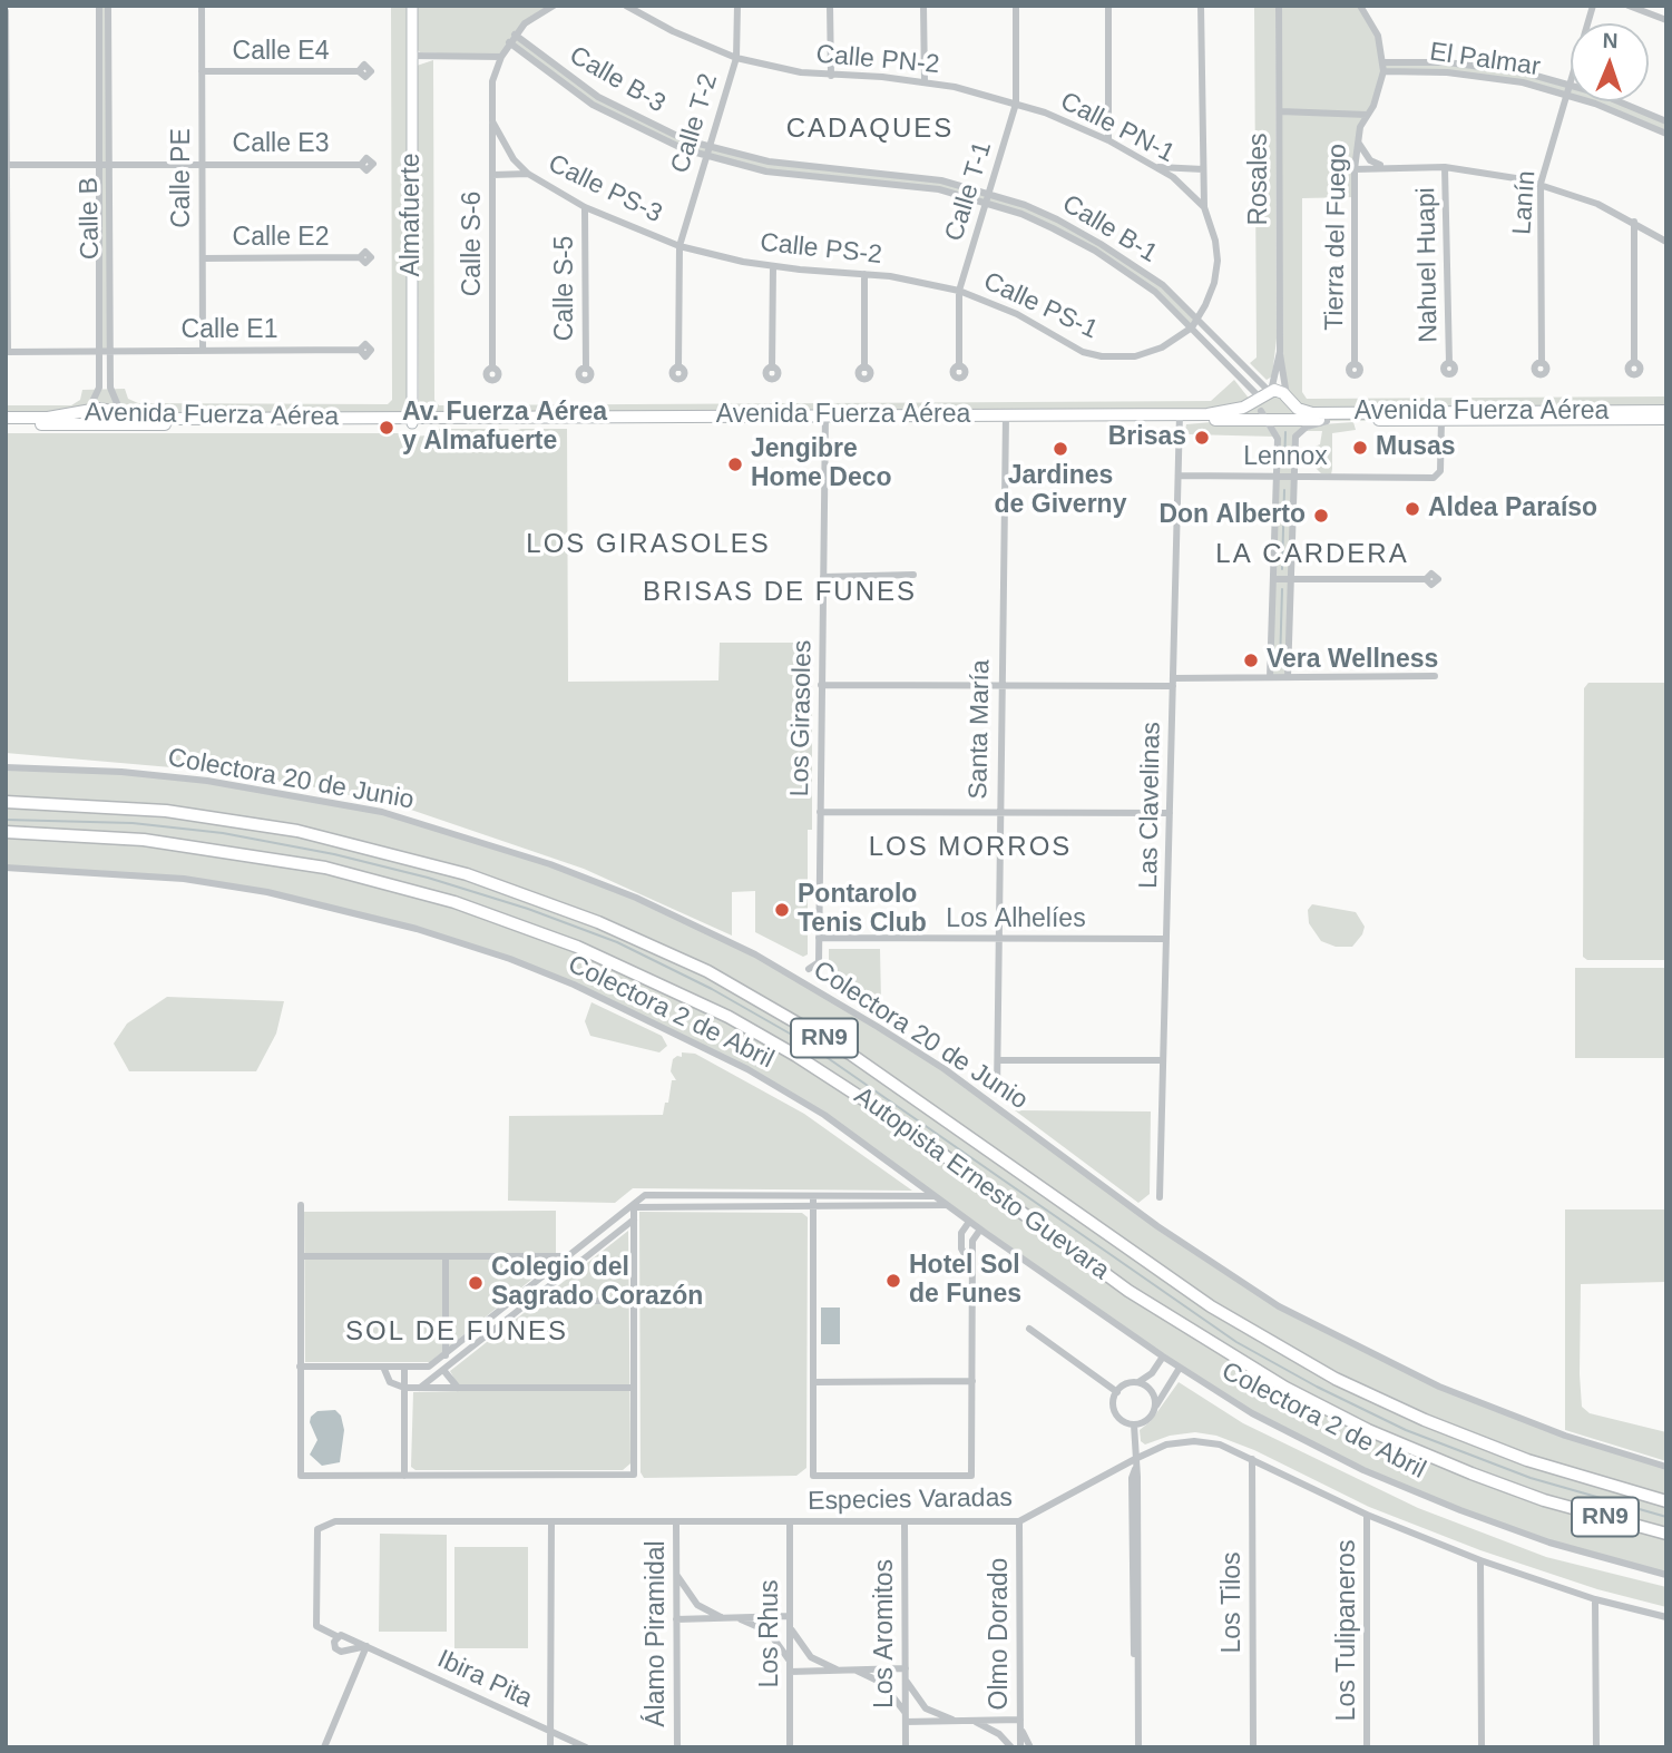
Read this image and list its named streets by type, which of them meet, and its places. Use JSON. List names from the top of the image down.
{
  "streets": {
    "highway": ["RN9", "Autopista Ernesto Guevara"],
    "main road": ["Avenida Fuerza Aérea"],
    "street": [
      "Calle E4",
      "Calle PN-2",
      "El Palmar",
      "Calle B-3",
      "Calle T-2",
      "Calle PN-1",
      "Calle E3",
      "Calle PE",
      "Rosales",
      "Calle PS-3",
      "Calle T-1",
      "Lanín",
      "Almafuerte",
      "Calle B",
      "Calle B-1",
      "Tierra del Fuego",
      "Calle E2",
      "Calle S-6",
      "Calle PS-2",
      "Nahuel Huapi",
      "Calle S-5",
      "Calle PS-1",
      "Calle E1",
      "Lennox",
      "Los Girasoles",
      "Santa María",
      "Colectora 20 de Junio",
      "Las Clavelinas",
      "Los Alhelíes",
      "Colectora 2 de Abril",
      "Especies Varadas",
      "Los Tilos",
      "Los Tulipaneros",
      "Álamo Piramidal",
      "Los Rhus",
      "Los Aromitos",
      "Olmo Dorado",
      "Ibira Pita"
    ]
  },
  "crossings": [
    ["Calle E4", "Calle PE"],
    ["Calle PN-2", "Calle T-2"],
    ["Calle PN-2", "Calle PN-1"],
    ["Calle PN-2", "Calle T-1"],
    ["El Palmar", "Lanín"],
    ["El Palmar", "Tierra del Fuego"],
    ["Calle B-3", "Calle T-2"],
    ["Calle B-3", "Calle PS-3"],
    ["Calle B-3", "Calle T-1"],
    ["Calle B-3", "Calle B-1"],
    ["Calle T-2", "Calle PS-3"],
    ["Calle T-2", "Calle PS-2"],
    ["Calle PN-1", "Calle T-1"],
    ["Calle PN-1", "Calle B-1"],
    ["Calle PN-1", "Calle PS-1"],
    ["Calle E3", "Calle PE"],
    ["Calle E3", "Calle B"],
    ["Calle PE", "Calle E2"],
    ["Calle PE", "Calle E1"],
    ["Rosales", "Calle B-1"],
    ["Rosales", "Avenida Fuerza Aérea"],
    ["Calle PS-3", "Calle S-6"],
    ["Calle PS-3", "Calle PS-2"],
    ["Calle PS-3", "Calle S-5"],
    ["Calle T-1", "Calle B-1"],
    ["Calle T-1", "Calle PS-2"],
    ["Calle T-1", "Calle PS-1"],
    ["Almafuerte", "Avenida Fuerza Aérea"],
    ["Calle B", "Calle E1"],
    ["Calle B", "Avenida Fuerza Aérea"],
    ["Calle B-1", "Calle PS-1"],
    ["Calle B-1", "Avenida Fuerza Aérea"],
    ["Calle PS-2", "Calle PS-1"],
    ["Avenida Fuerza Aérea", "Lennox"],
    ["Avenida Fuerza Aérea", "Los Girasoles"],
    ["Avenida Fuerza Aérea", "Santa María"],
    ["Avenida Fuerza Aérea", "Las Clavelinas"],
    ["Lennox", "Las Clavelinas"],
    ["Los Girasoles", "Los Alhelíes"],
    ["Santa María", "Los Alhelíes"],
    ["Las Clavelinas", "Los Alhelíes"],
    ["Especies Varadas", "Los Tilos"],
    ["Especies Varadas", "Los Tulipaneros"],
    ["Especies Varadas", "Álamo Piramidal"],
    ["Especies Varadas", "Los Rhus"],
    ["Especies Varadas", "Los Aromitos"],
    ["Especies Varadas", "Olmo Dorado"],
    ["Especies Varadas", "Ibira Pita"]
  ],
  "districts": [
    "CADAQUES",
    "LOS GIRASOLES",
    "LA CARDERA",
    "BRISAS DE FUNES",
    "LOS MORROS",
    "SOL DE FUNES"
  ],
  "places": [
    "Av. Fuerza Aérea y Almafuerte",
    "Brisas",
    "Musas",
    "Jardines de Giverny",
    "Jengibre Home Deco",
    "Aldea Paraíso",
    "Don Alberto",
    "Vera Wellness",
    "Pontarolo Tenis Club",
    "Hotel Sol de Funes",
    "Colegio del Sagrado Corazón"
  ],
  "north": "top"
}
